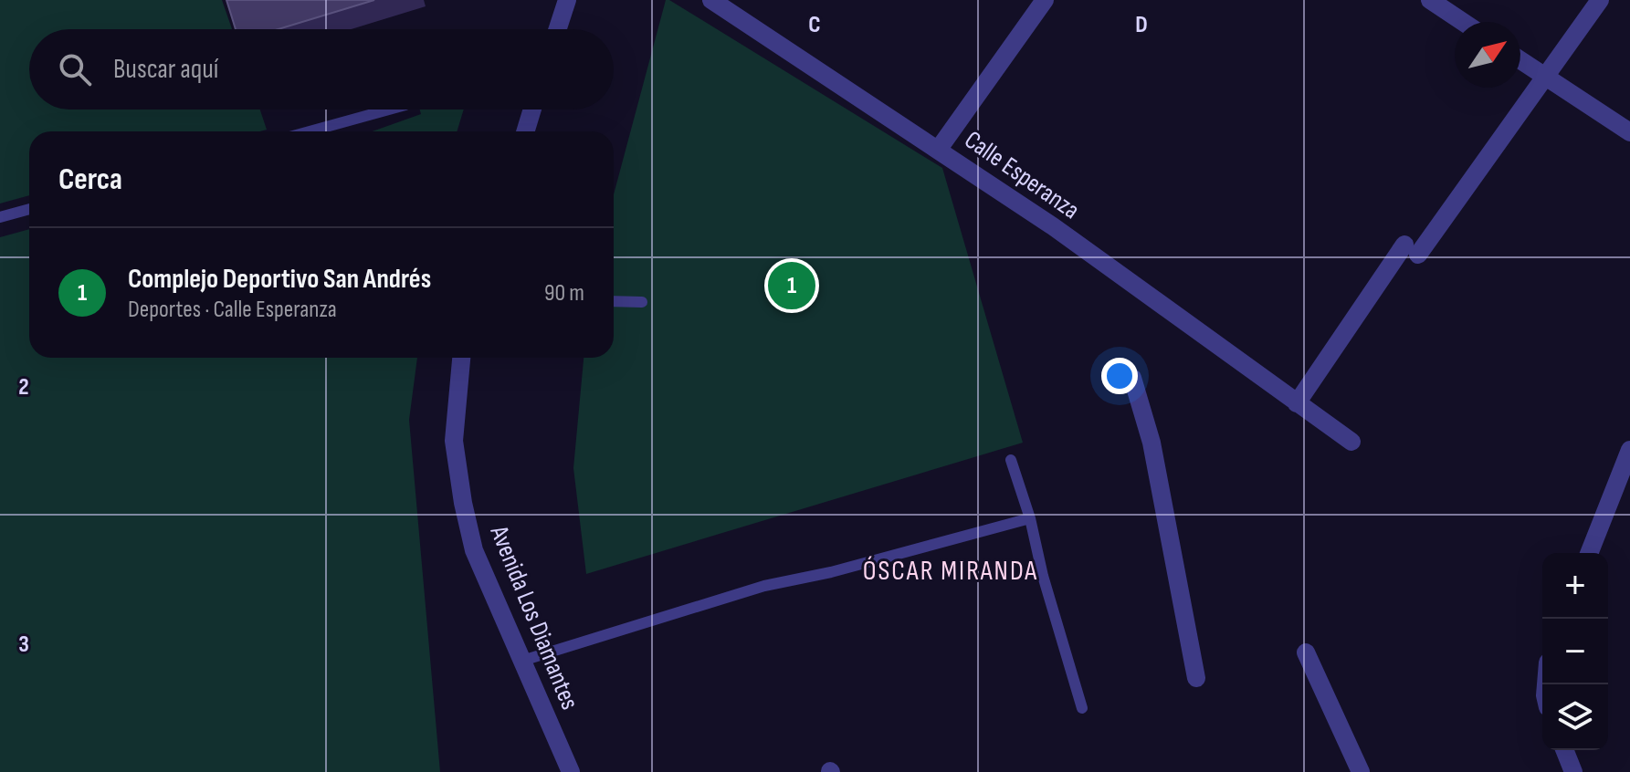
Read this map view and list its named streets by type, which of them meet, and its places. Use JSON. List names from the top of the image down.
{
  "streets": {
    "street": ["Calle Esperanza", "Avenida Los Diamantes"]
  },
  "districts": ["ÓSCAR MIRANDA"],
  "north": "top right",
  "page": {
    "search": "Buscar aquí",
    "heading": "Cerca",
    "list": [
      {
        "mark": "1",
        "name": "Complejo Deportivo San Andrés",
        "note": "Deportes · Calle Esperanza",
        "value": "90 m"
      }
    ],
    "pins": "1",
    "map_buttons": ["+", "−"]
  },
  "grid": {
    "columns": ["C", "D"],
    "rows": ["2", "3"]
  }
}
